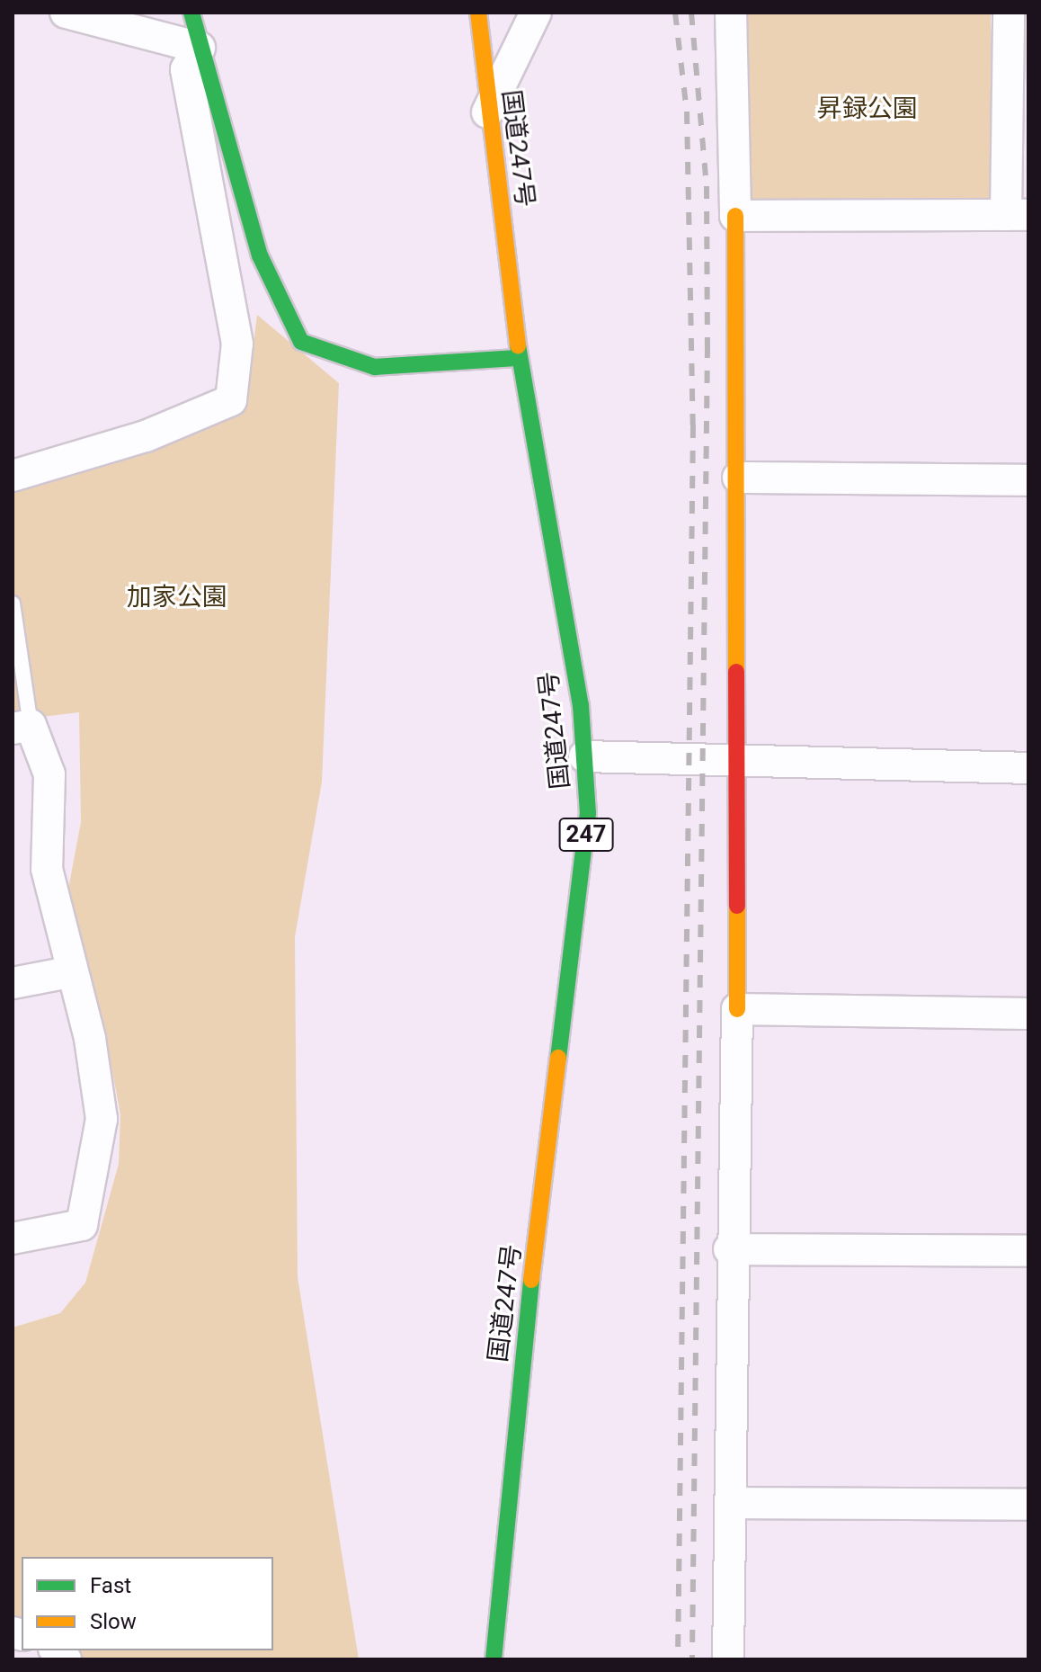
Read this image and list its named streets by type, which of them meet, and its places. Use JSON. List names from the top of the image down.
{
  "streets": {
    "main road": ["国道247号", "247"]
  },
  "parks": ["昇録公園", "加家公園"],
  "legend": ["Fast", "Slow"]
}
